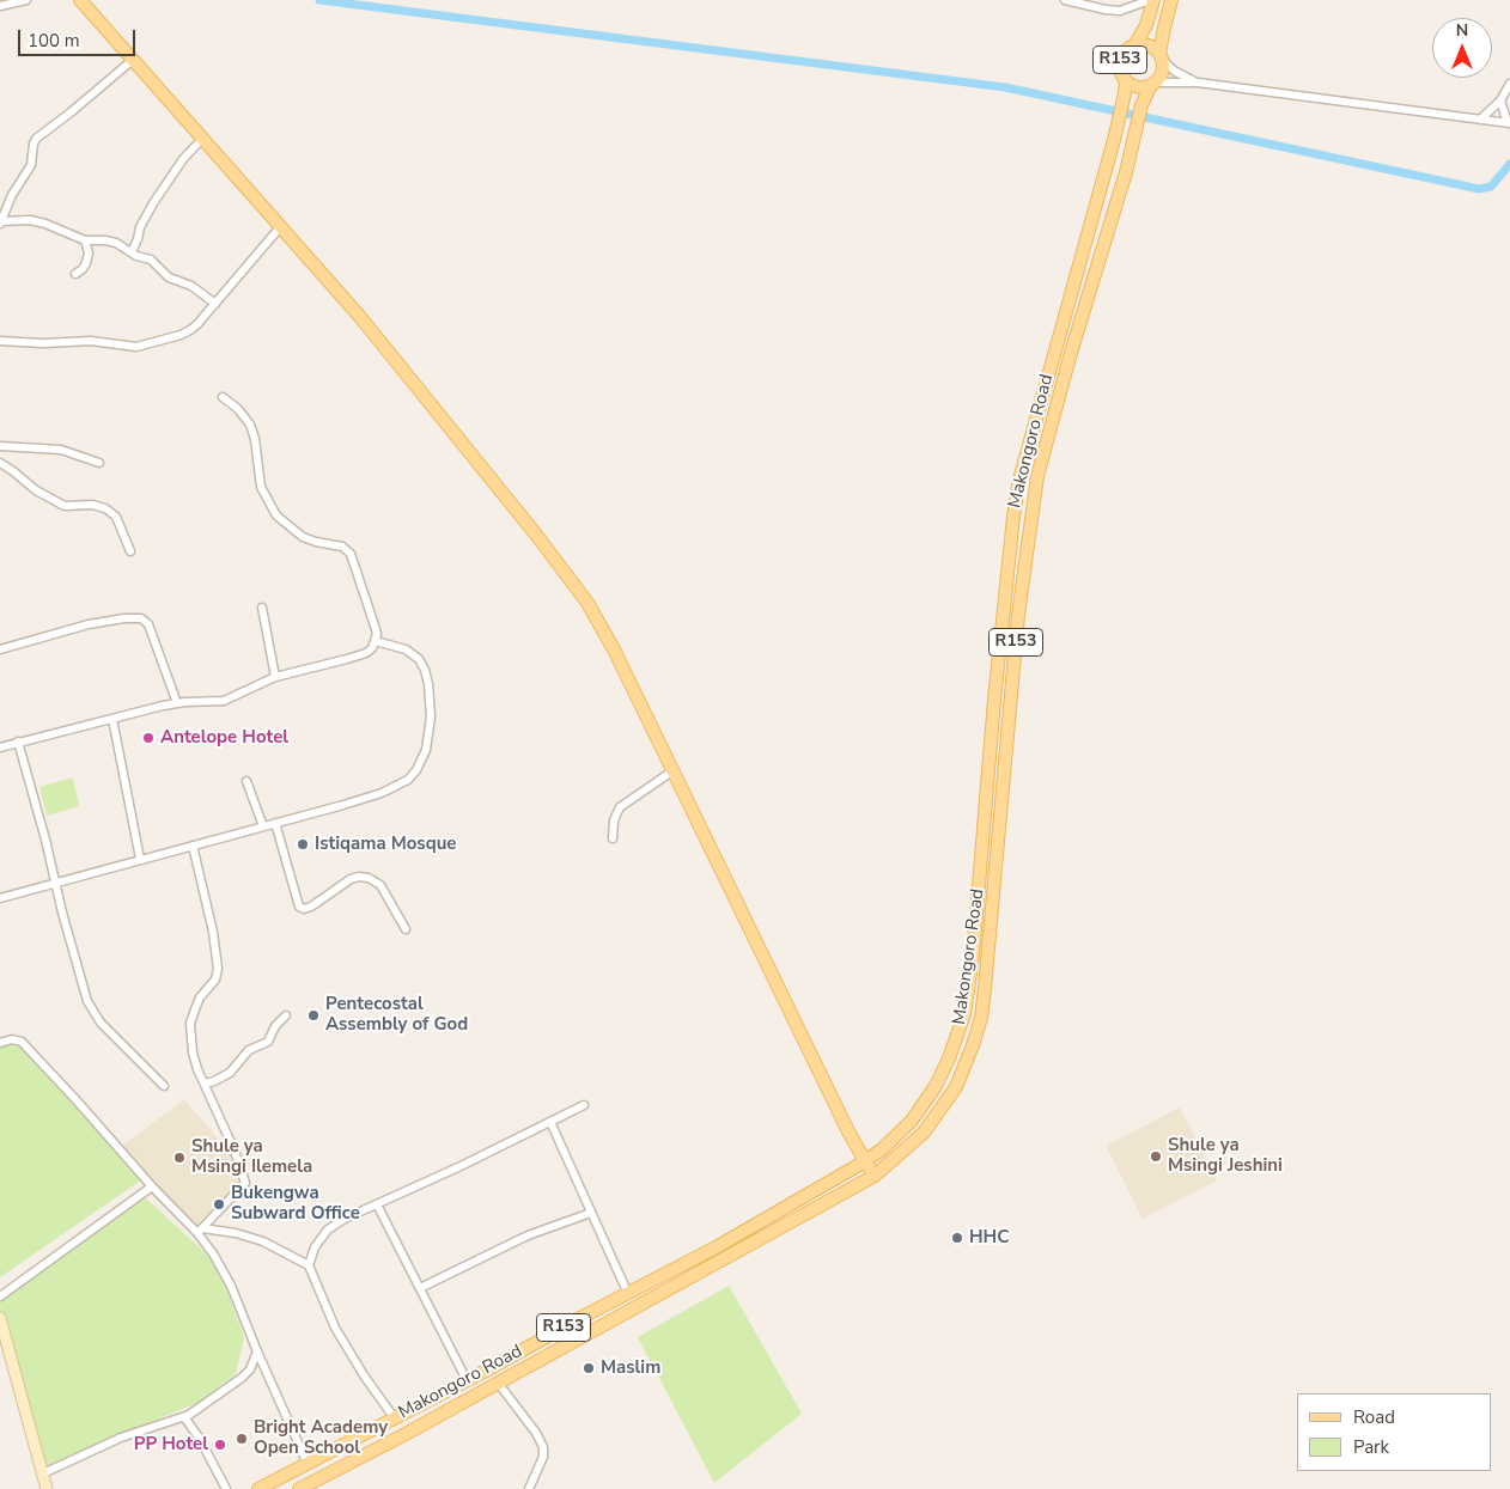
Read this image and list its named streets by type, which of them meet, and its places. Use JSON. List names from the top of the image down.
{
  "streets": {
    "main road": ["R153", "Makongoro Road"]
  },
  "crossings": [
    ["R153", "Makongoro Road"]
  ],
  "places": [
    "Antelope Hotel",
    "Istiqama Mosque",
    "Pentecostal Assembly of God",
    "Shule ya Msingi Jeshini",
    "Shule ya Msingi Ilemela",
    "Bukengwa Subward Office",
    "HHC",
    "Maslim",
    "Bright Academy Open School",
    "PP Hotel"
  ],
  "legend": ["Road", "Park"],
  "scale_bar": "100 m",
  "north": "top"
}
